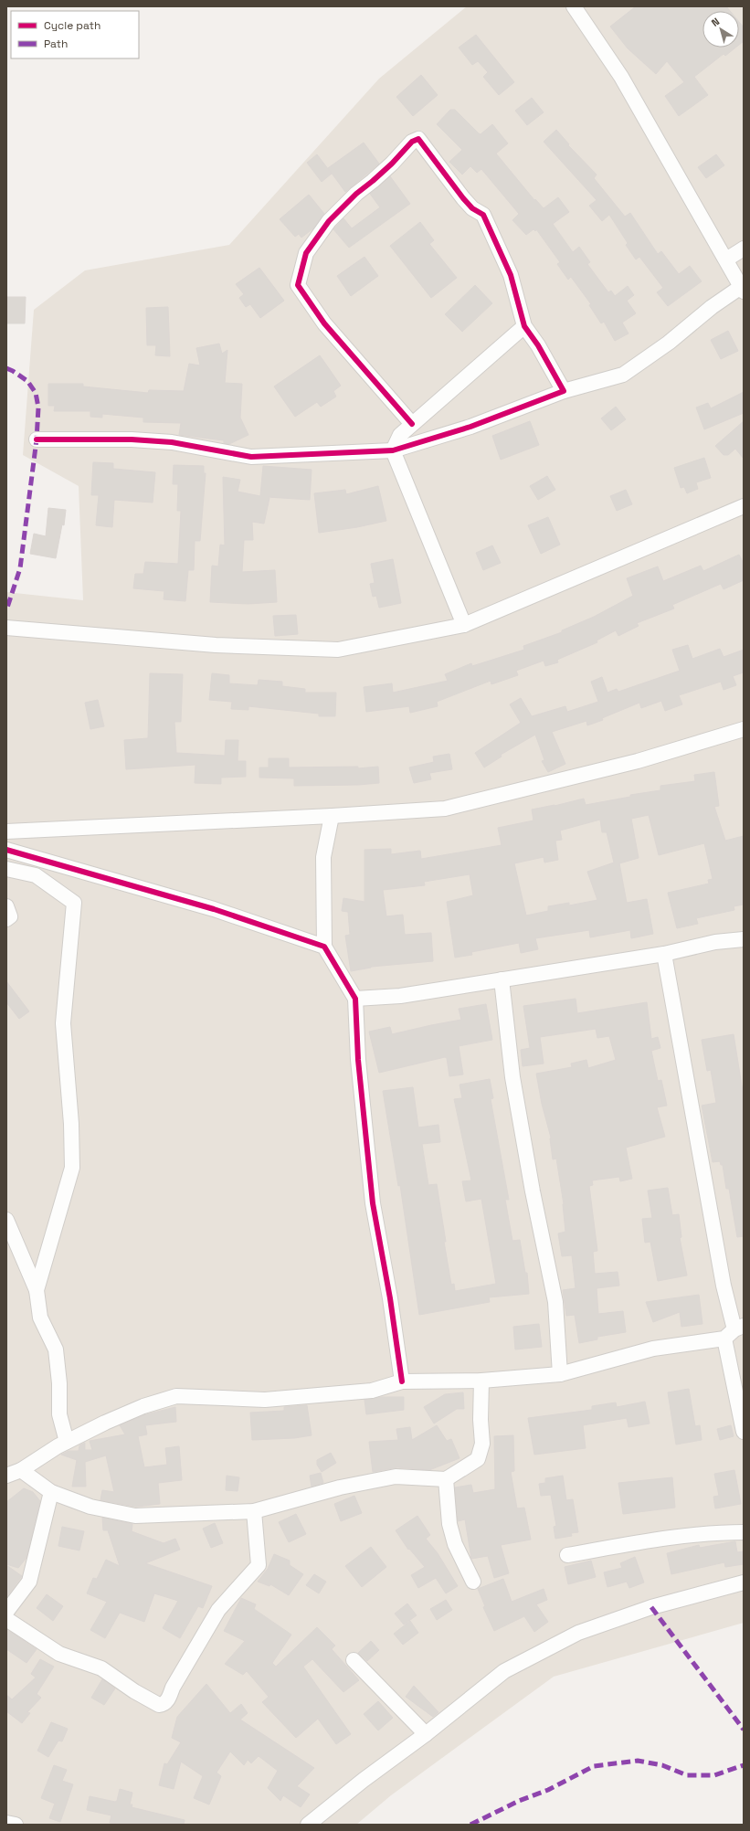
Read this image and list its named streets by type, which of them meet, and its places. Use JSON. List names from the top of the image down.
{
  "legend": ["Cycle path", "Path"],
  "north": "top left"
}
